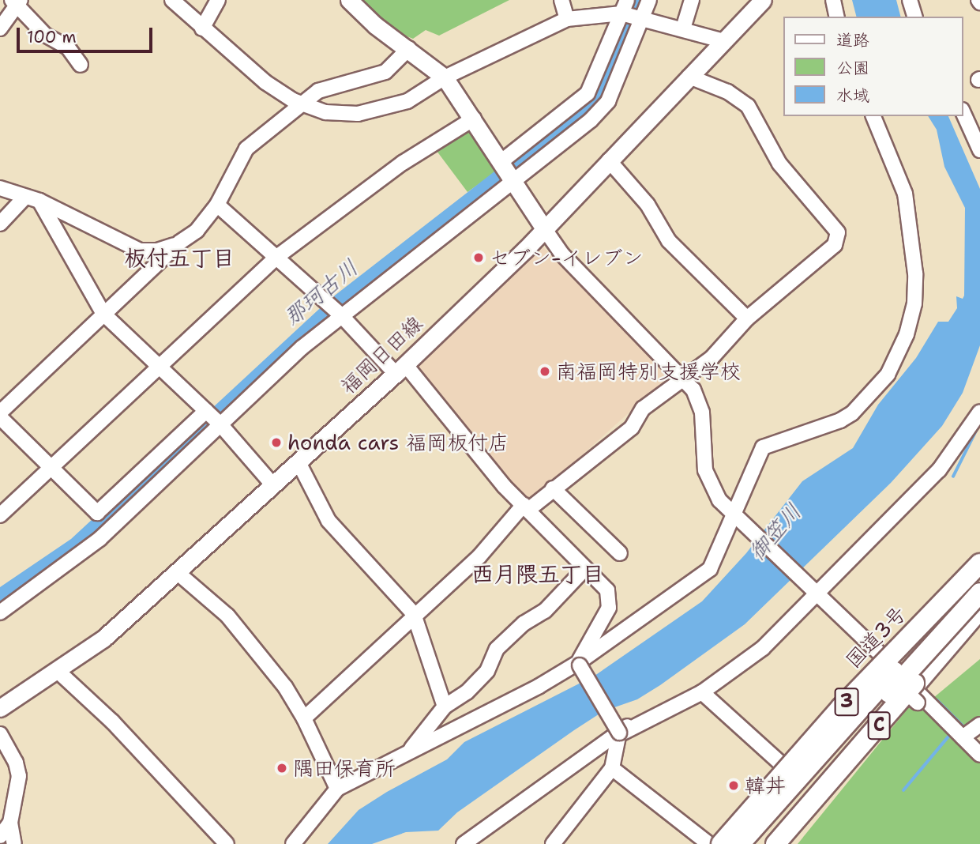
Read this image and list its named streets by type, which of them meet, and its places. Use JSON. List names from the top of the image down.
{
  "streets": {
    "highway": ["国道3号", "3", "C"],
    "main road": ["福岡日田線"]
  },
  "crossings": [
    ["国道3号", "C"],
    ["3", "C"]
  ],
  "districts": ["板付五丁目", "西月隈五丁目"],
  "water": ["那珂古川", "御笠川"],
  "places": [
    "セブン-イレブン",
    "南福岡特別支援学校",
    "honda cars 福岡板付店",
    "隅田保育所",
    "韓丼"
  ],
  "legend": ["道路", "公園", "水域"],
  "scale_bar": "100 m"
}
